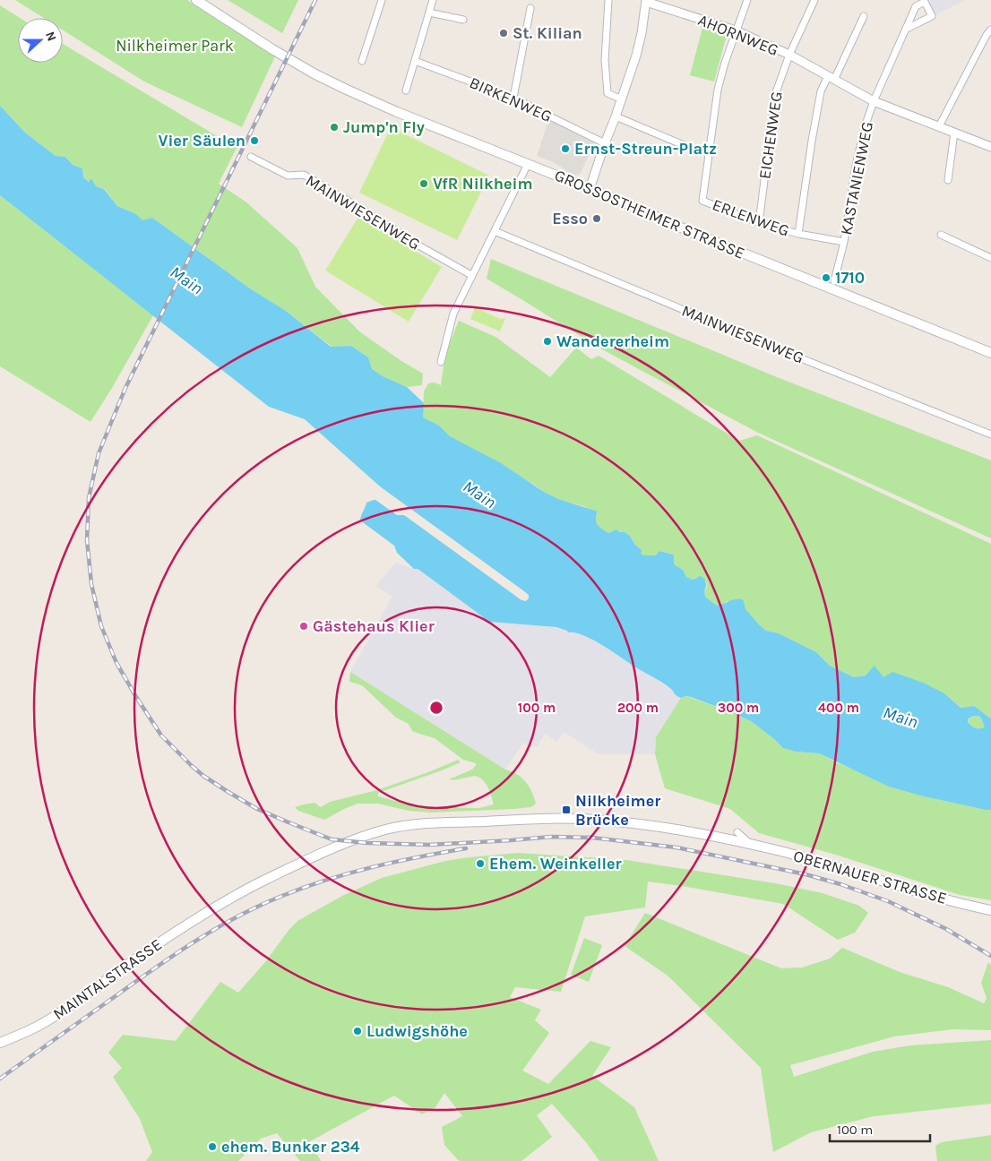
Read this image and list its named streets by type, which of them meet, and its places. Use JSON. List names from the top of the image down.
{
  "streets": {
    "main road": ["GROSSOSTHEIMER STRASSE", "OBERNAUER STRASSE", "MAINTALSTRASSE"],
    "street": [
      "AHORNWEG",
      "BIRKENWEG",
      "EICHENWEG",
      "KASTANIENWEG",
      "MAINWIESENWEG",
      "ERLENWEG"
    ]
  },
  "crossings": [
    ["AHORNWEG", "EICHENWEG"],
    ["AHORNWEG", "KASTANIENWEG"],
    ["AHORNWEG", "ERLENWEG"],
    ["EICHENWEG", "ERLENWEG"],
    ["KASTANIENWEG", "ERLENWEG"],
    ["OBERNAUER STRASSE", "MAINTALSTRASSE"]
  ],
  "water": ["Main"],
  "parks": ["Nilkheimer Park"],
  "places": {
    "other": [
      "St. Kilian",
      "Jump'n Fly",
      "Vier Säulen",
      "Ernst-Streun-Platz",
      "VfR Nilkheim",
      "Esso",
      "1710",
      "Wandererheim",
      "Gästehaus Klier",
      "Ehem. Weinkeller",
      "Ludwigshöhe",
      "ehem. Bunker 234"
    ],
    "transit": ["Nilkheimer Brücke"]
  },
  "scale_bar": "100 m",
  "north": "right",
  "rings": [
    "100 m",
    "200 m",
    "300 m",
    "400 m"
  ]
}
